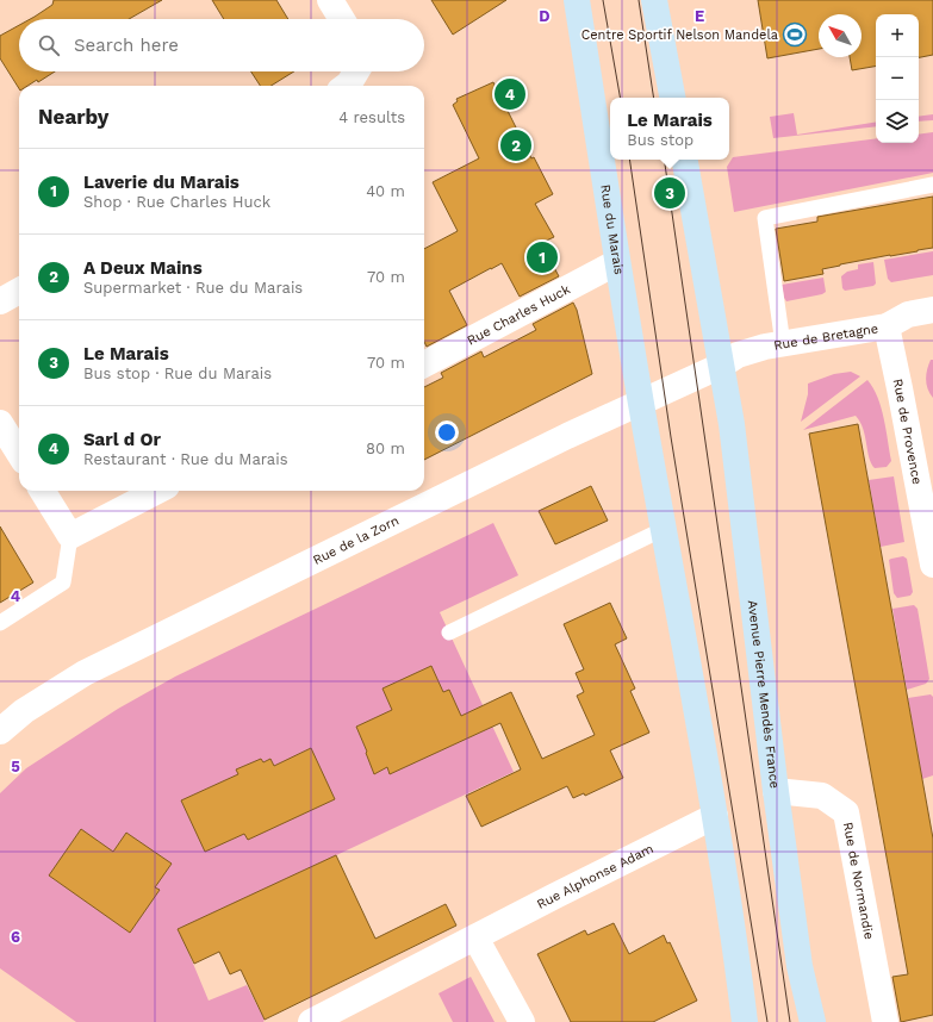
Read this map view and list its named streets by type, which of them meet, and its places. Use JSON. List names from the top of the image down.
{
  "streets": {
    "main road": ["Rue du Marais", "Avenue Pierre Mendès France"],
    "street": [
      "Rue Charles Huck",
      "Rue de Bretagne",
      "Rue de Provence",
      "Rue de la Zorn",
      "Rue Alphonse Adam",
      "Rue de Normandie"
    ]
  },
  "crossings": [
    ["Rue du Marais", "Rue Charles Huck"],
    ["Rue du Marais", "Rue de la Zorn"],
    ["Rue de Bretagne", "Rue de Provence"],
    ["Rue de Bretagne", "Rue de la Zorn"],
    ["Rue de Bretagne", "Avenue Pierre Mendès France"],
    ["Rue de la Zorn", "Avenue Pierre Mendès France"],
    ["Avenue Pierre Mendès France", "Rue de Normandie"]
  ],
  "places": {
    "sports": ["Centre Sportif Nelson Mandela"]
  },
  "north": "top left",
  "page": {
    "map_buttons": ["+", "−"],
    "search": "Search here",
    "pins": [
      "4",
      "2",
      "3",
      "1"
    ],
    "heading": ["Nearby", "4 results"],
    "popup": ["Le Marais", "Bus stop"],
    "list": [
      {
        "mark": "1",
        "name": "Laverie du Marais",
        "note": "Shop · Rue Charles Huck",
        "value": "40 m"
      },
      {
        "mark": "2",
        "name": "A Deux Mains",
        "note": "Supermarket · Rue du Marais",
        "value": "70 m"
      },
      {
        "mark": "3",
        "name": "Le Marais",
        "note": "Bus stop · Rue du Marais",
        "value": "70 m"
      },
      {
        "mark": "4",
        "name": "Sarl d Or",
        "note": "Restaurant · Rue du Marais",
        "value": "80 m"
      }
    ]
  },
  "grid": {
    "columns": ["D", "E"],
    "rows": ["4", "5", "6"]
  }
}
